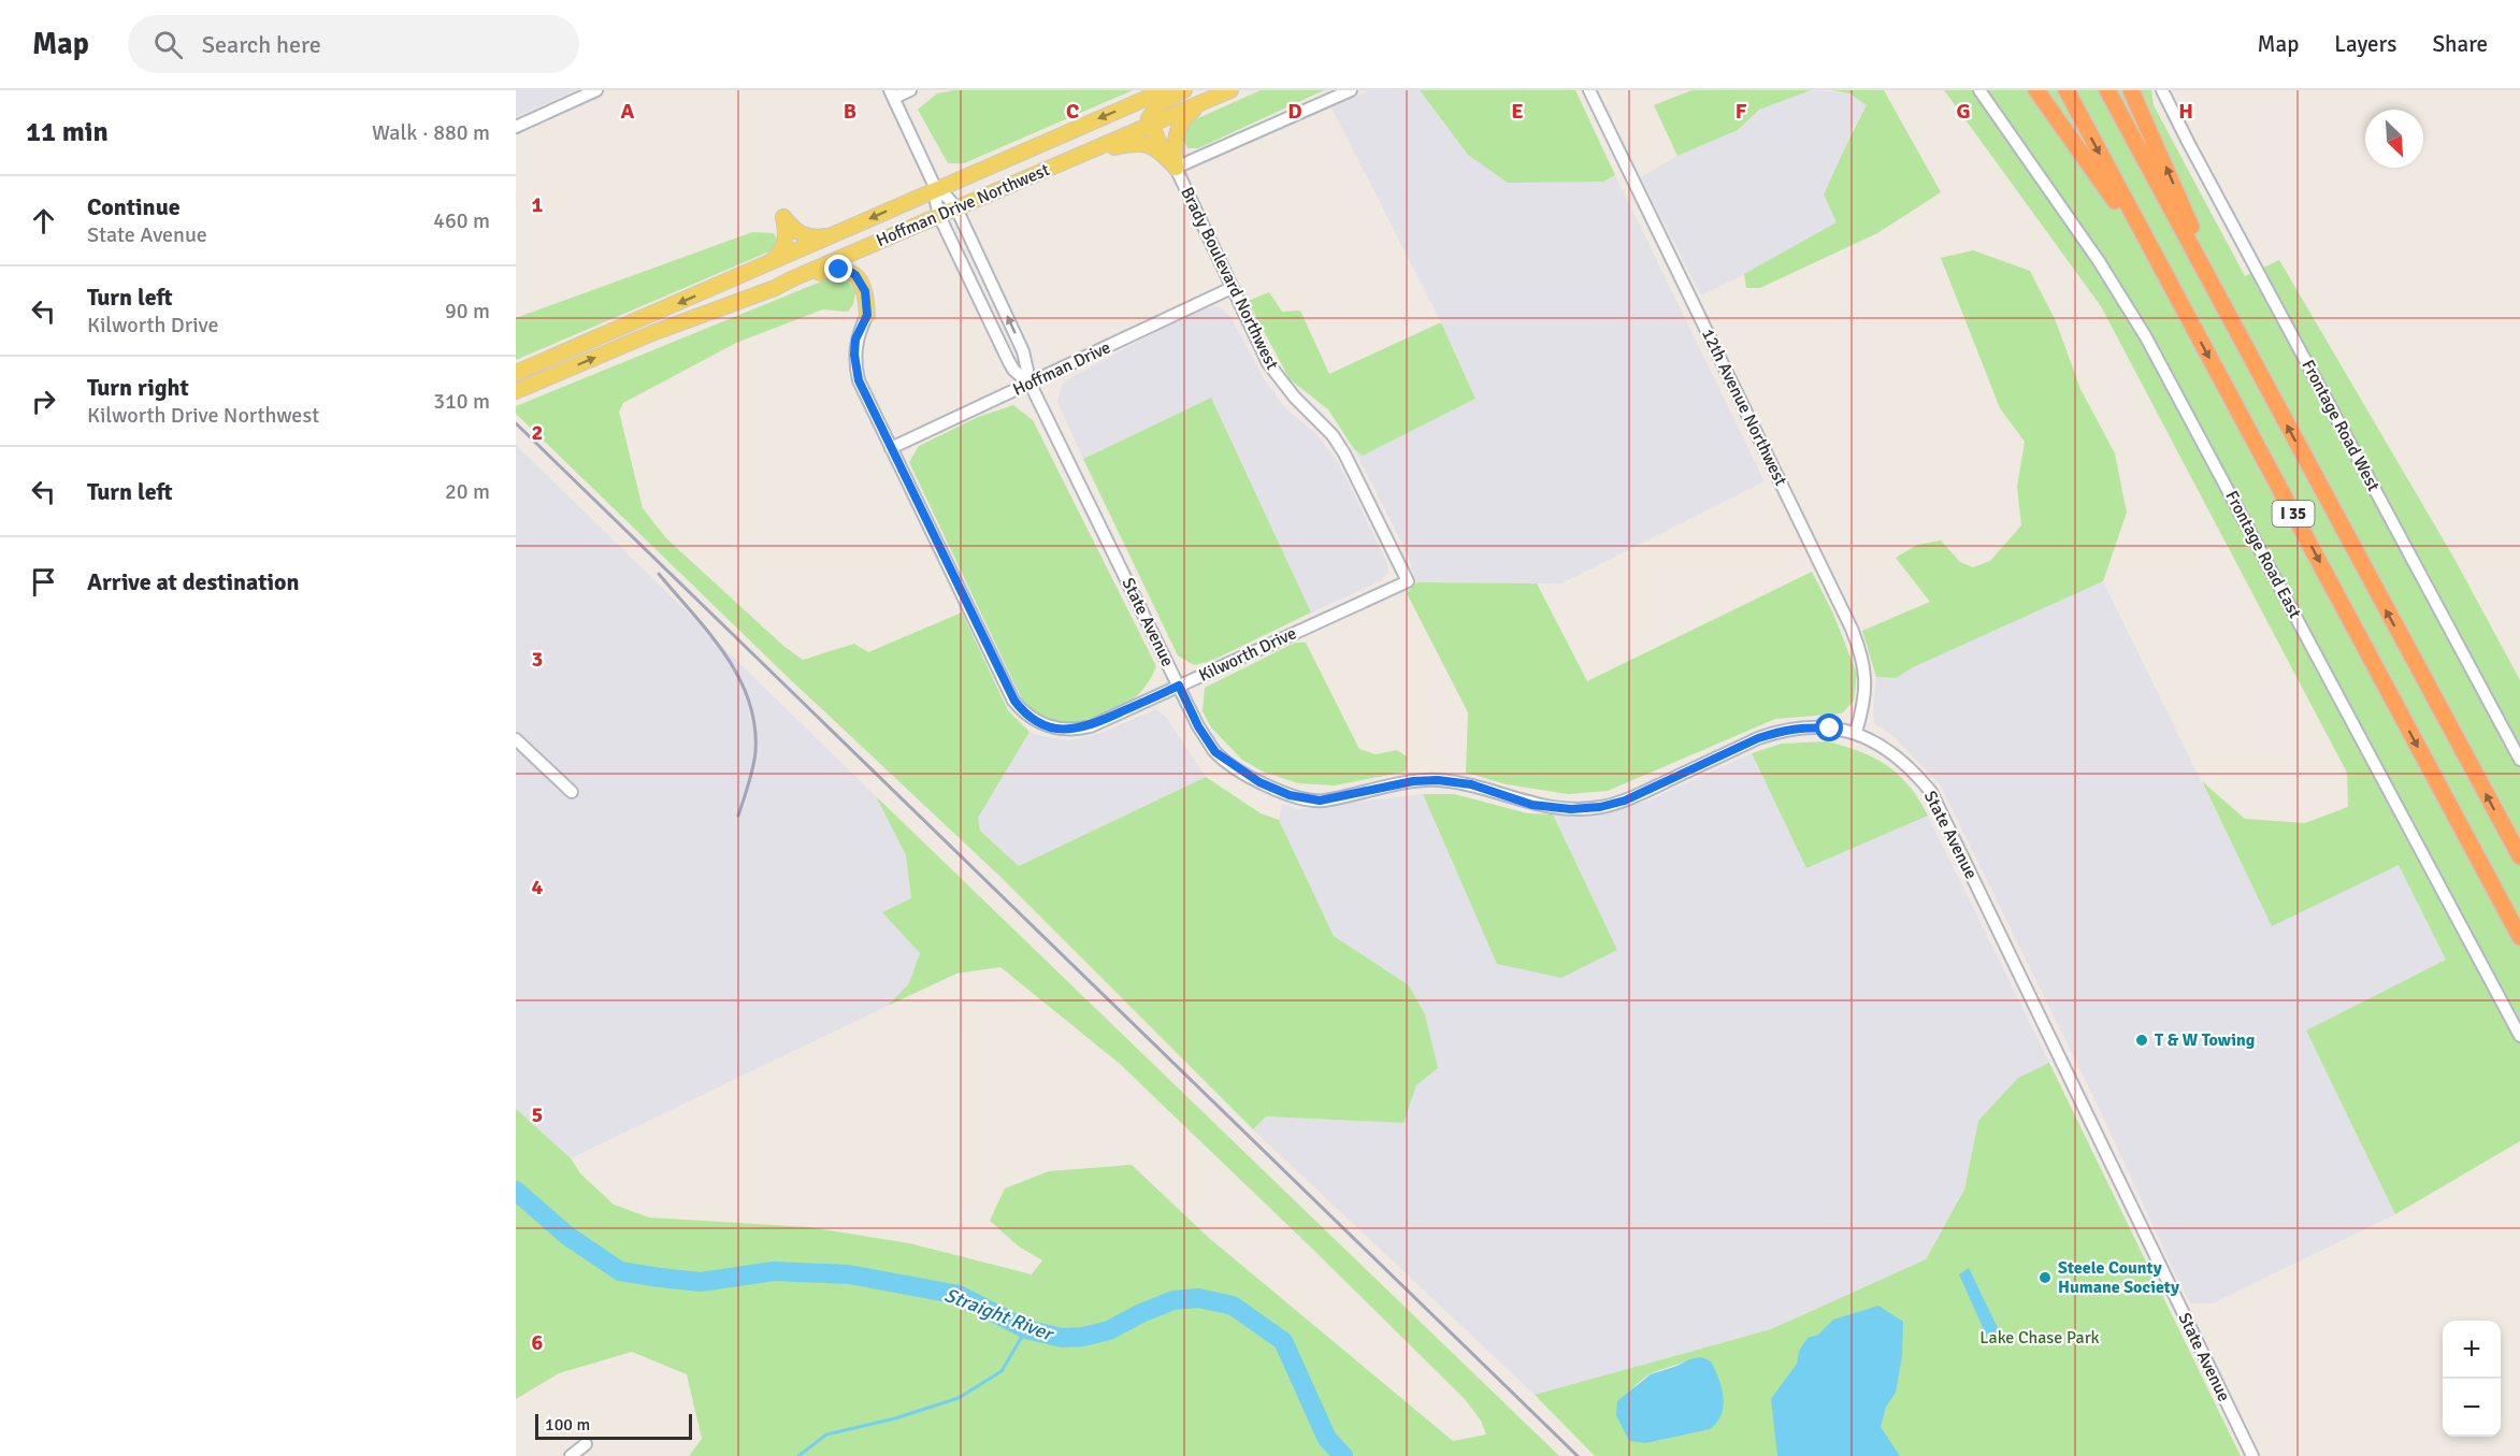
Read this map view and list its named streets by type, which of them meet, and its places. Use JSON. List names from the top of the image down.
{
  "streets": {
    "highway": ["I 35"],
    "main road": ["Hoffman Drive Northwest"],
    "street": [
      "Brady Boulevard Northwest",
      "Hoffman Drive",
      "12th Avenue Northwest",
      "Frontage Road West",
      "Frontage Road East",
      "State Avenue",
      "Kilworth Drive"
    ]
  },
  "crossings": [
    ["Brady Boulevard Northwest", "Hoffman Drive"],
    ["Brady Boulevard Northwest", "Kilworth Drive"],
    ["Hoffman Drive", "State Avenue"],
    ["Hoffman Drive", "Kilworth Drive"],
    ["12th Avenue Northwest", "State Avenue"],
    ["State Avenue", "Kilworth Drive"]
  ],
  "water": ["Straight River"],
  "parks": ["Lake Chase Park"],
  "places": ["T & W Towing", "Steele County Humane Society"],
  "scale_bar": "100 m",
  "north": "bottom right",
  "page": {
    "header": "Map",
    "search": "Search here",
    "nav": ["Map", "Layers", "Share"],
    "heading": ["11 min", "Walk · 880 m"],
    "list": [
      ["Continue", "State Avenue", "460 m"],
      ["Turn left", "Kilworth Drive", "90 m"],
      ["Turn right", "Kilworth Drive Northwest", "310 m"],
      ["Turn left", "20 m"],
      "Arrive at destination"
    ],
    "map_buttons": ["+", "−"],
    "scale": "100 m"
  },
  "grid": {
    "columns": [
      "A",
      "B",
      "C",
      "D",
      "E",
      "F",
      "G",
      "H"
    ],
    "rows": [
      "1",
      "2",
      "3",
      "4",
      "5",
      "6"
    ]
  }
}
